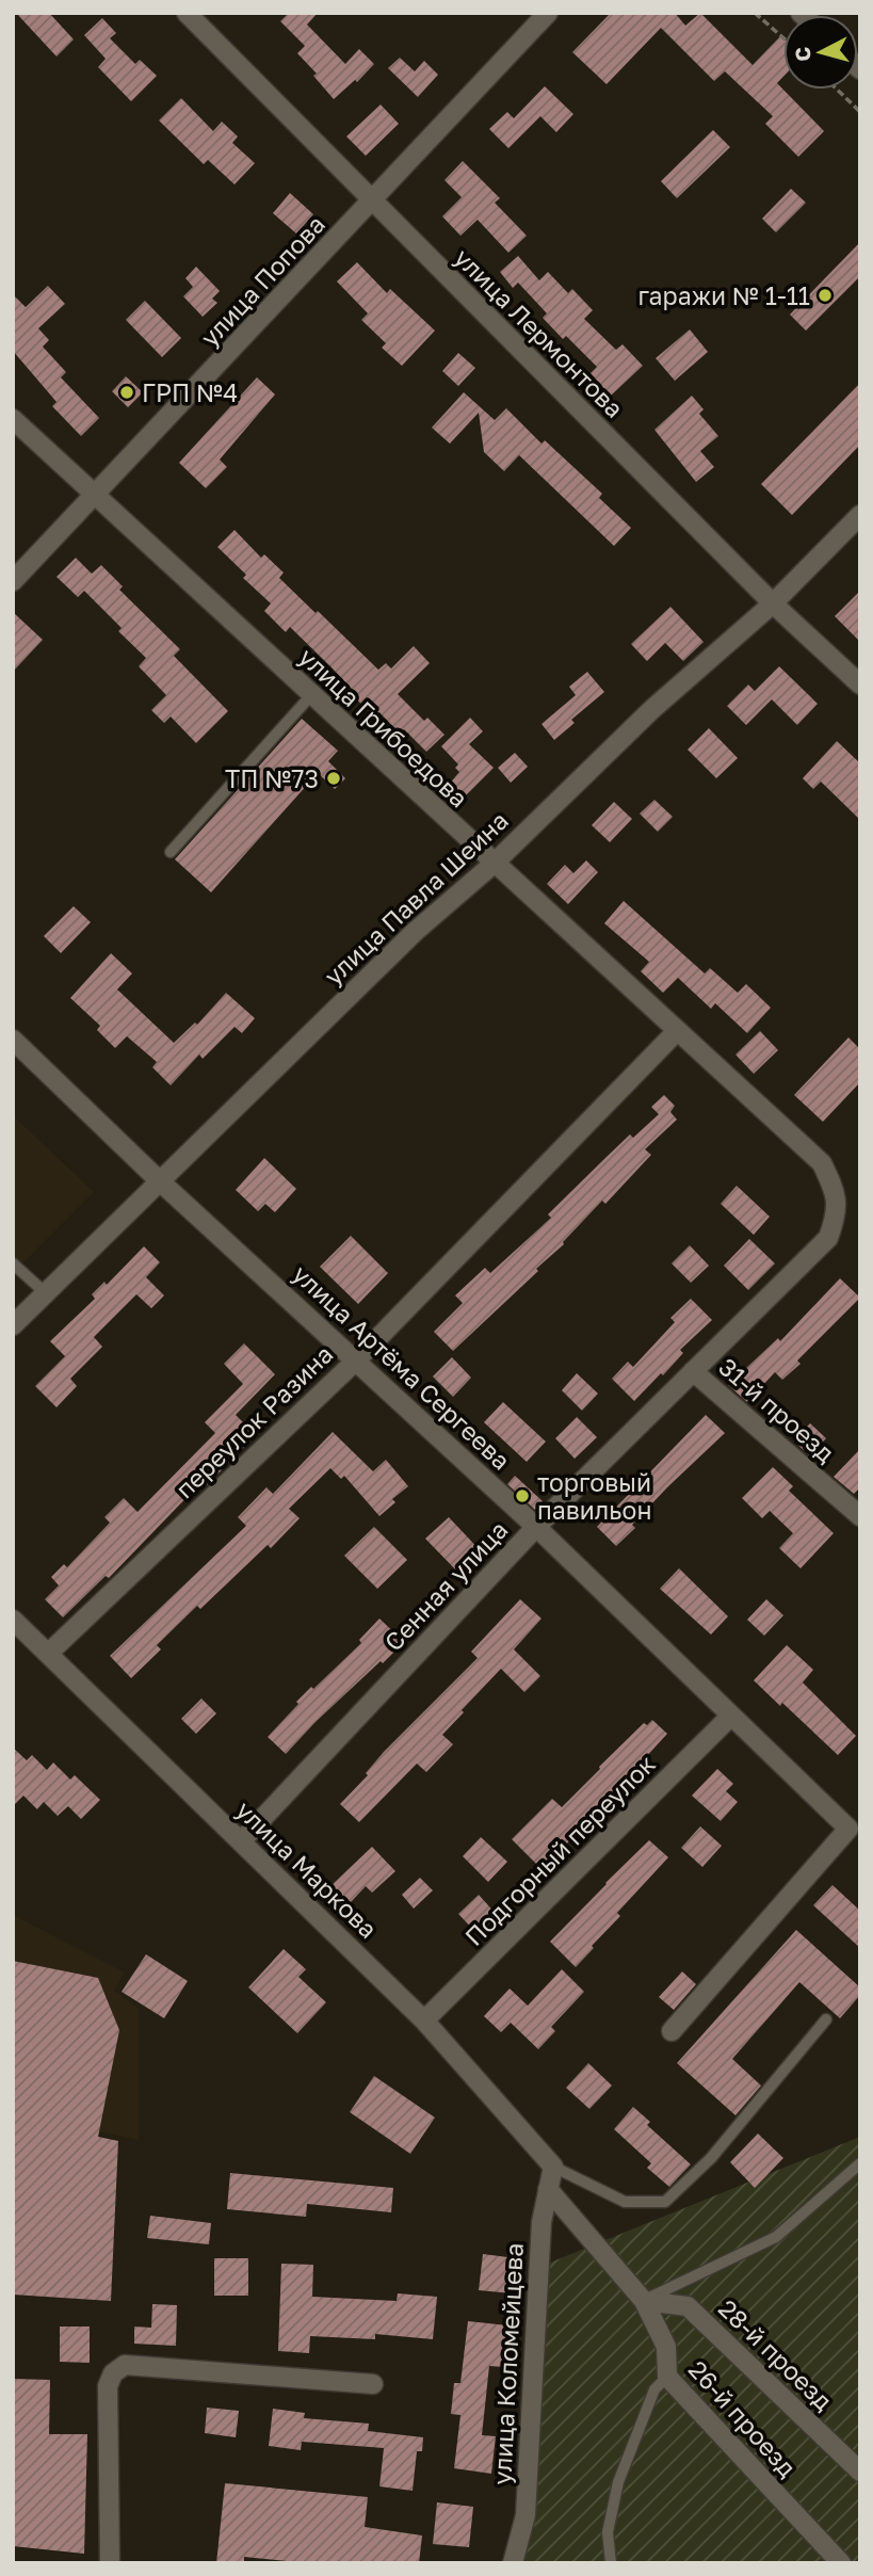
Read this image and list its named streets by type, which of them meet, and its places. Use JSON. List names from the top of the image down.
{
  "streets": {
    "street": [
      "улица Попова",
      "улица Лермонтова",
      "улица Грибоедова",
      "улица Павла Шеина",
      "улица Артёма Сергеева",
      "31-й проезд",
      "переулок Разина",
      "Сенная улица",
      "Подгорный переулок",
      "улица Маркова",
      "28-й проезд",
      "улица Коломейцева",
      "26-й проезд"
    ]
  },
  "crossings": [
    ["улица Попова", "улица Лермонтова"],
    ["улица Попова", "улица Грибоедова"],
    ["улица Лермонтова", "улица Павла Шеина"],
    ["улица Грибоедова", "улица Павла Шеина"],
    ["улица Грибоедова", "переулок Разина"],
    ["улица Грибоедова", "Сенная улица"],
    ["улица Павла Шеина", "улица Артёма Сергеева"],
    ["улица Артёма Сергеева", "переулок Разина"],
    ["улица Артёма Сергеева", "Сенная улица"],
    ["улица Артёма Сергеева", "Подгорный переулок"],
    ["31-й проезд", "Сенная улица"],
    ["переулок Разина", "улица Маркова"],
    ["Сенная улица", "улица Маркова"],
    ["Подгорный переулок", "улица Маркова"],
    ["улица Маркова", "улица Коломейцева"],
    ["28-й проезд", "26-й проезд"],
    ["улица Коломейцева", "26-й проезд"]
  ],
  "places": [
    "гаражи № 1-11",
    "ГРП №4",
    "ТП №73",
    "торговый павильон"
  ],
  "north": "left"
}
